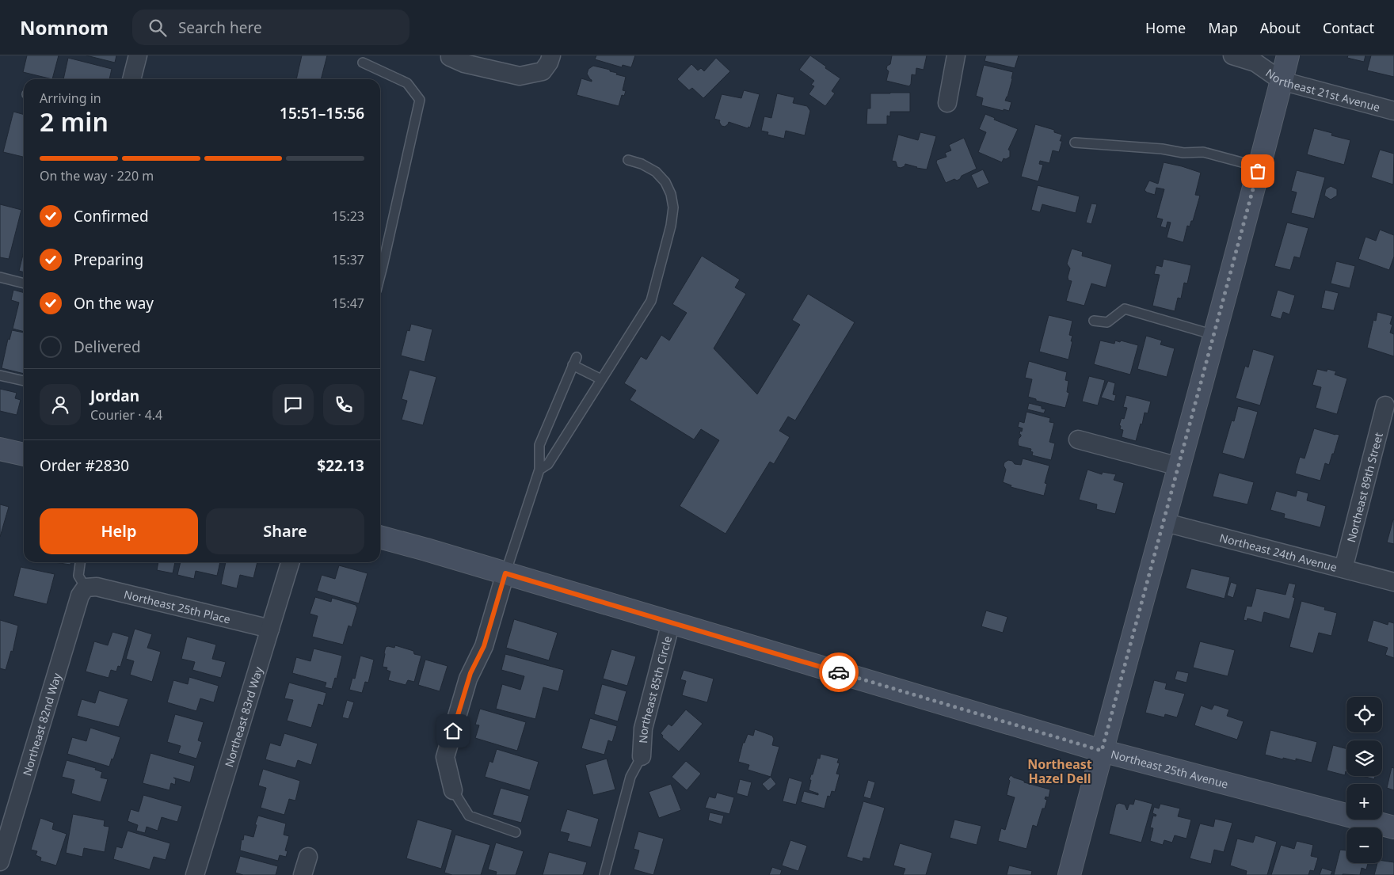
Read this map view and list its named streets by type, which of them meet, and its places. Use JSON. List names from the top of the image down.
{
  "streets": {
    "street": [
      "Northeast 21st Avenue",
      "Northeast 89th Street",
      "Northeast 24th Avenue",
      "Northeast 25th Place",
      "Northeast 85th Circle",
      "Northeast 83rd Way",
      "Northeast 82nd Way",
      "Northeast 25th Avenue"
    ]
  },
  "crossings": [
    ["Northeast 89th Street", "Northeast 24th Avenue"],
    ["Northeast 25th Place", "Northeast 83rd Way"],
    ["Northeast 25th Place", "Northeast 82nd Way"],
    ["Northeast 85th Circle", "Northeast 25th Avenue"]
  ],
  "districts": ["Northeast Hazel Dell"],
  "page": {
    "header": "Nomnom",
    "search": "Search here",
    "nav": [
      "Home",
      "Map",
      "About",
      "Contact"
    ],
    "heading": ["2 min", "Arriving in", "15:51–15:56"],
    "panel": [
      "Jordan",
      "Courier · 4.4",
      "Order #2830",
      "$22.13"
    ],
    "bar": "On the way · 220 m",
    "list": [
      ["Confirmed", "15:23"],
      ["Preparing", "15:37"],
      ["On the way", "15:47"],
      "Delivered"
    ],
    "buttons": ["Help", "Share"],
    "map_buttons": ["+", "−"]
  }
}
